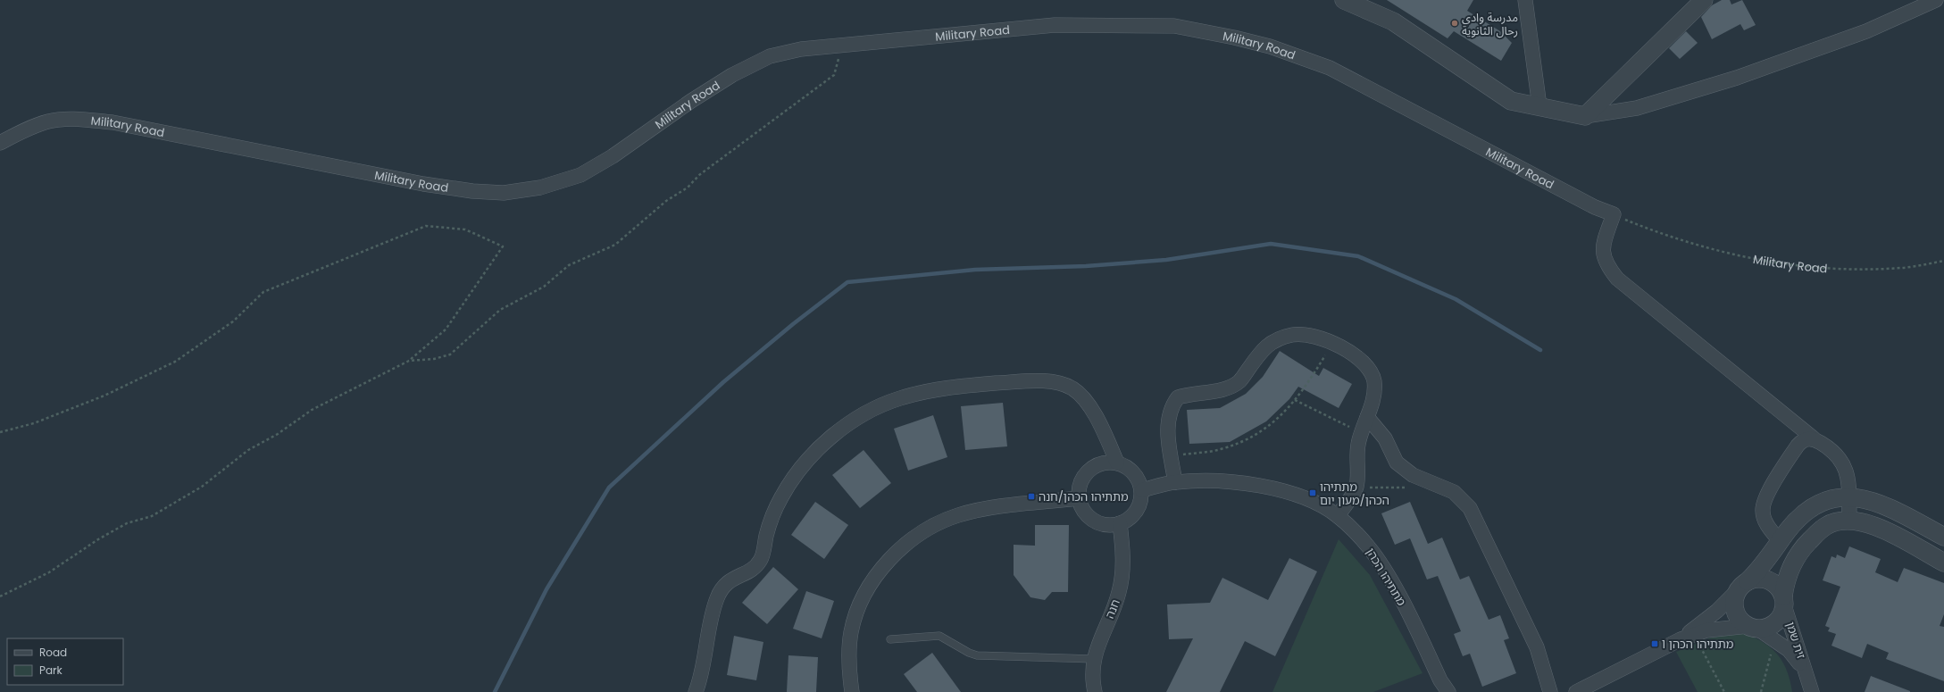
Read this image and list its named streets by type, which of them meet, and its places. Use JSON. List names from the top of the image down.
{
  "streets": {
    "street": [
      "Military Road",
      "מתתיהו הכהן",
      "חנה",
      "זית שמן"
    ]
  },
  "crossings": [
    ["מתתיהו הכהן", "חנה"]
  ],
  "places": {
    "other": ["مدرسة وادي رحال الثانوية"],
    "transit": ["מתתיהו הכהן/מעון יום", "מתתיהו הכהן/חנה", "מתתיהו הכהן 1"]
  },
  "legend": ["Road", "Park"]
}
